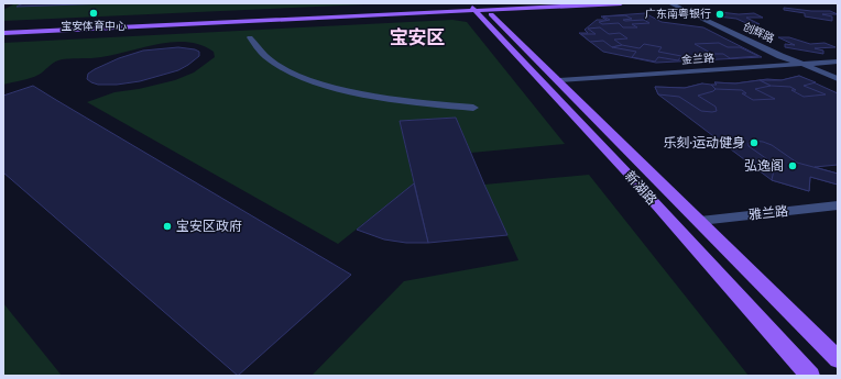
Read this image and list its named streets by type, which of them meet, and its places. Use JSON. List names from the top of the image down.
{
  "streets": {
    "main road": ["新湖路"],
    "street": ["创辉路", "金兰路", "雅兰路"]
  },
  "crossings": [
    ["创辉路", "金兰路"],
    ["金兰路", "新湖路"],
    ["新湖路", "雅兰路"]
  ],
  "districts": ["宝安区"],
  "places": [
    "宝安体育中心",
    "广东南粤银行",
    "乐刻·运动健身",
    "弘逸阁",
    "宝安区政府"
  ]
}
